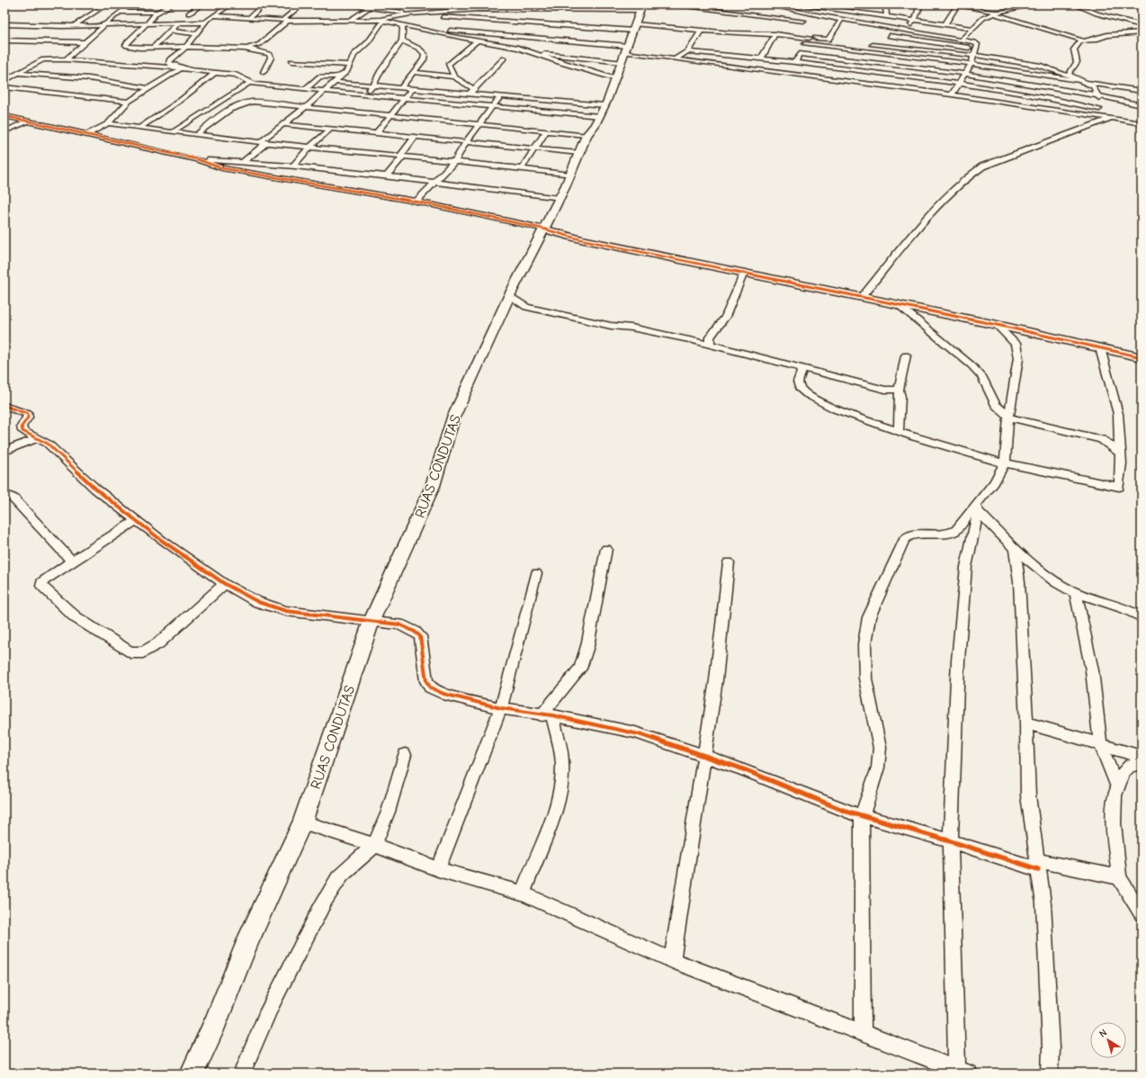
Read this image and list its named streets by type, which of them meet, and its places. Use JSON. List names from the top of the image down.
{
  "streets": {
    "street": ["RUAS CONDUTAS"]
  },
  "north": "top left"
}
